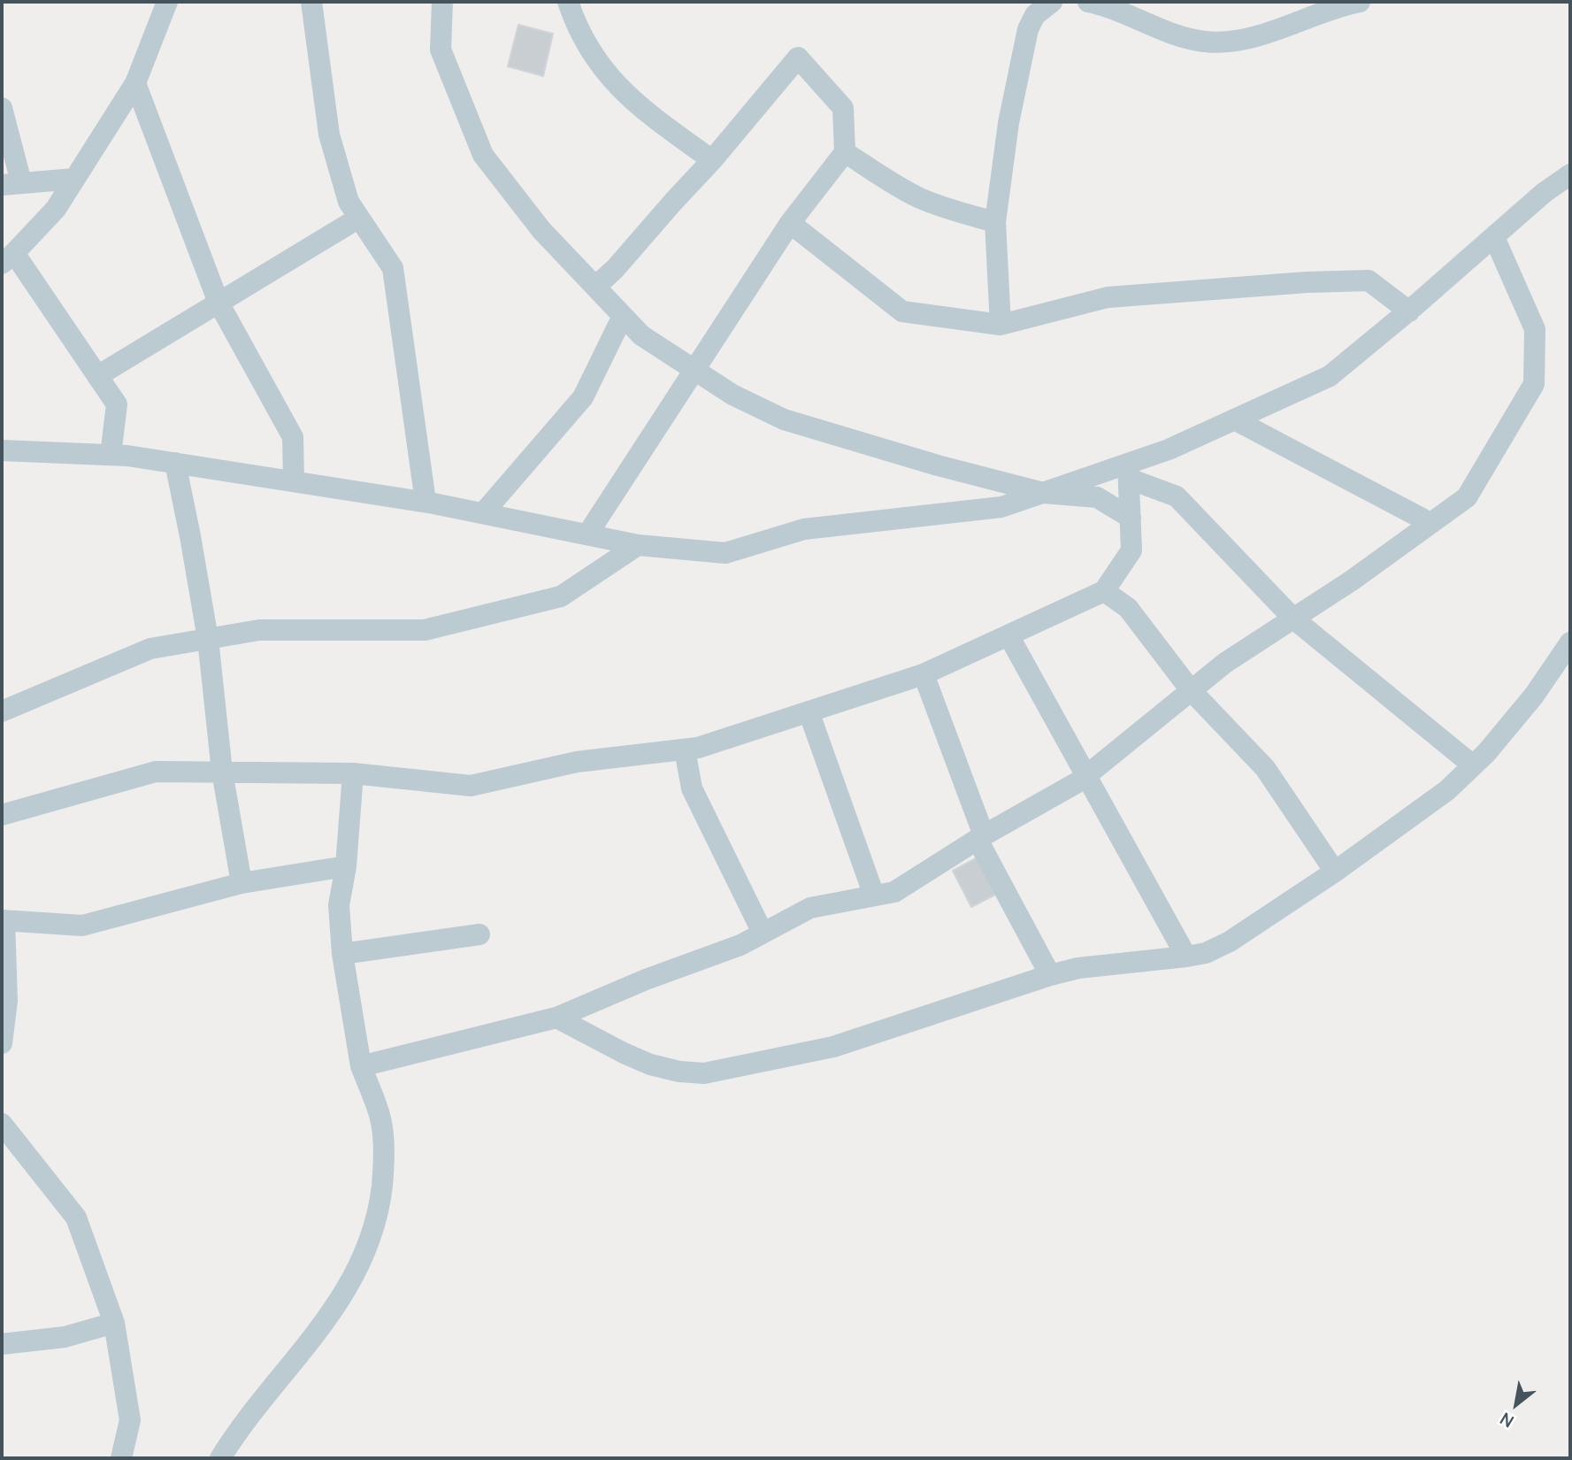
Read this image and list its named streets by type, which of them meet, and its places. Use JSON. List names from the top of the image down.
{
  "north": "bottom left"
}
